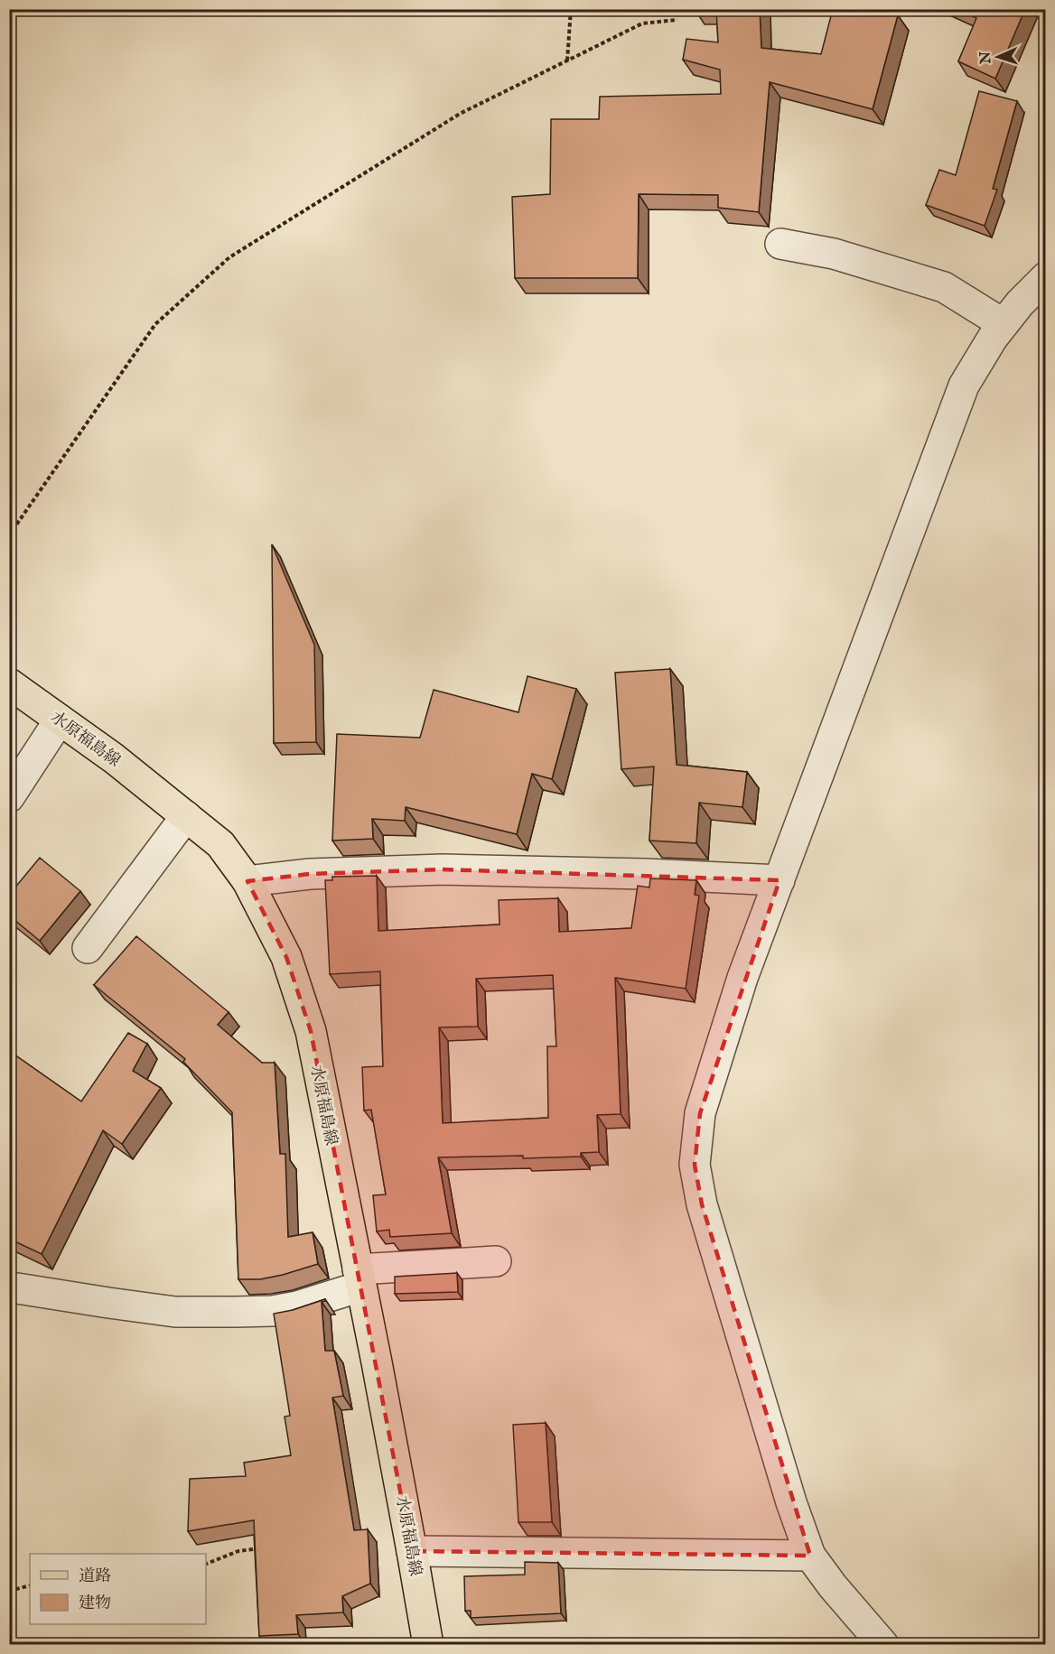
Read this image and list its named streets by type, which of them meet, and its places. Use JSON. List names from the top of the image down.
{
  "streets": {
    "main road": ["水原福島線"]
  },
  "legend": ["道路", "建物"],
  "north": "left"
}
